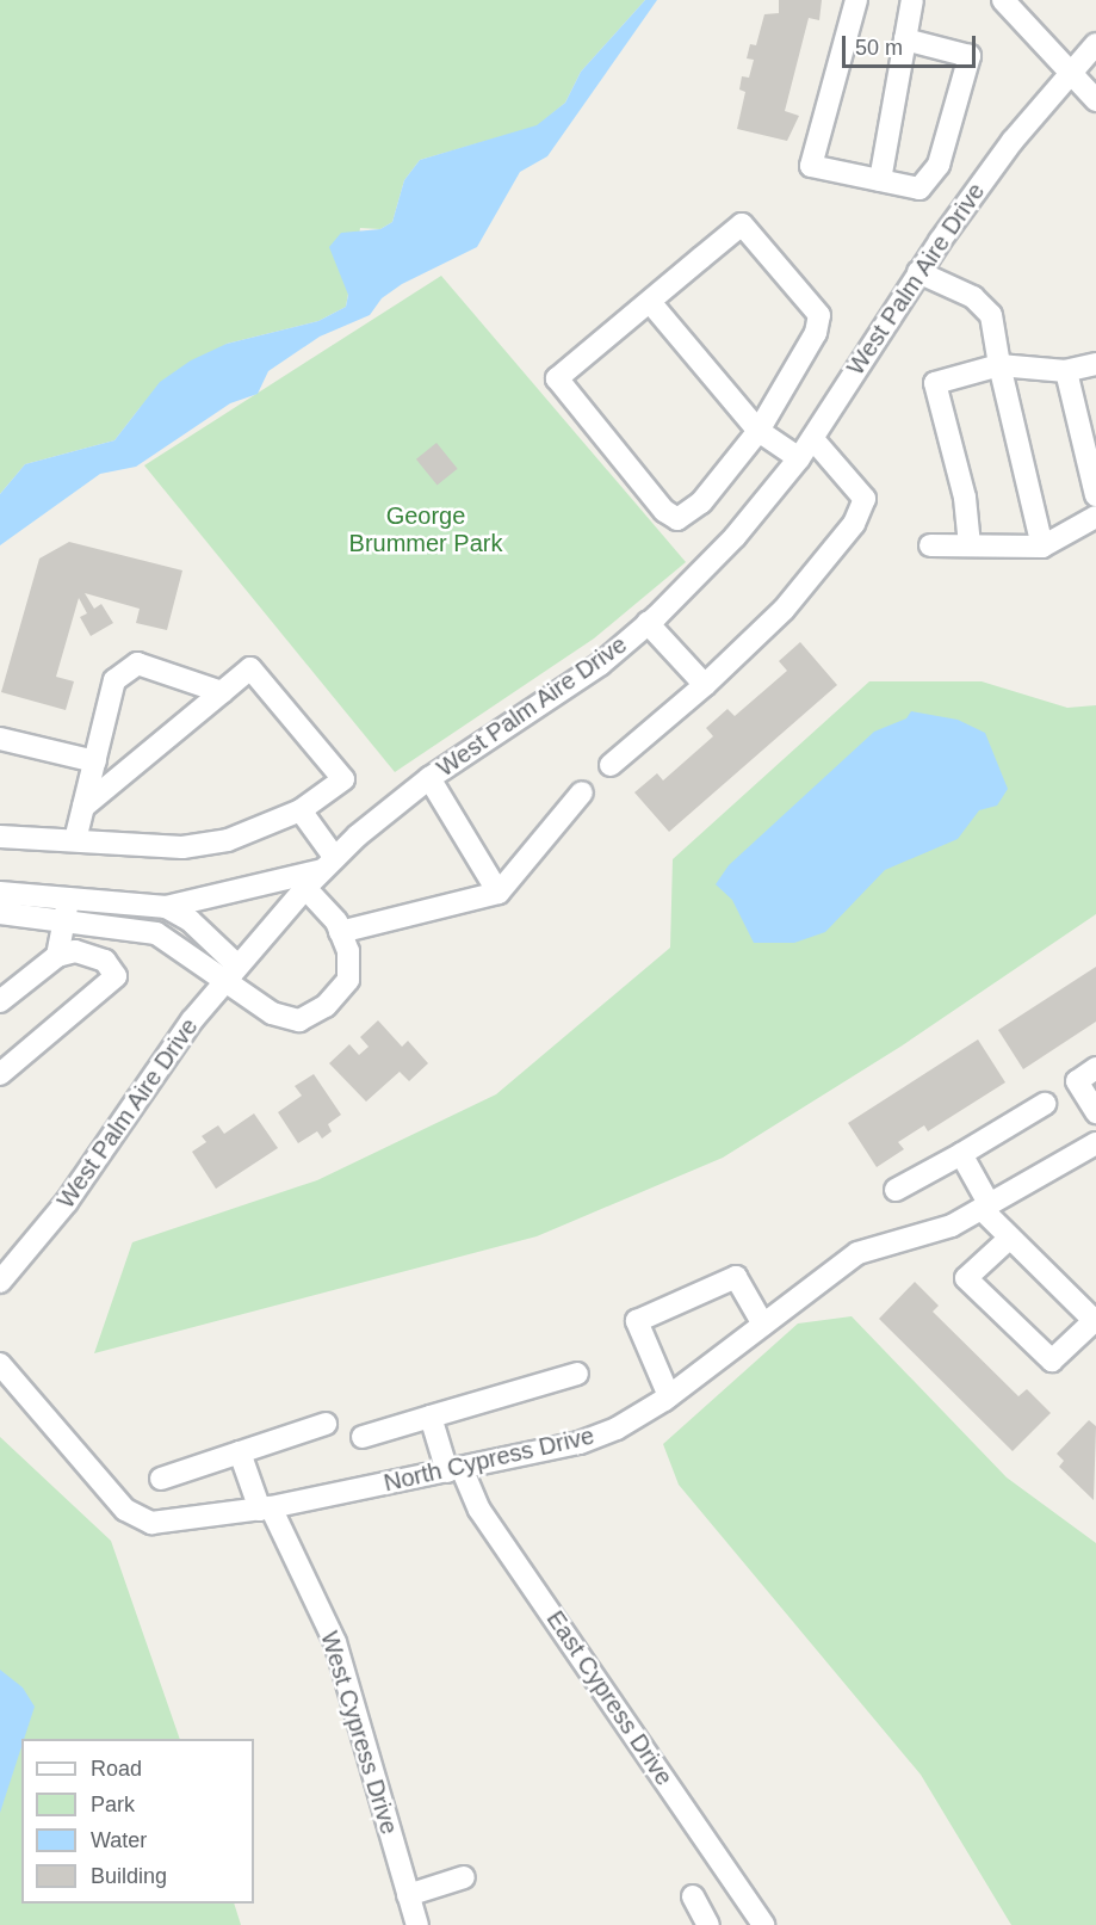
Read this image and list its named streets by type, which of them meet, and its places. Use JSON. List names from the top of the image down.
{
  "streets": {
    "street": [
      "West Palm Aire Drive",
      "North Cypress Drive",
      "East Cypress Drive",
      "West Cypress Drive"
    ]
  },
  "crossings": [
    ["North Cypress Drive", "East Cypress Drive"],
    ["North Cypress Drive", "West Cypress Drive"]
  ],
  "parks": ["George Brummer Park"],
  "legend": [
    "Road",
    "Park",
    "Water",
    "Building"
  ],
  "scale_bar": "50 m"
}
